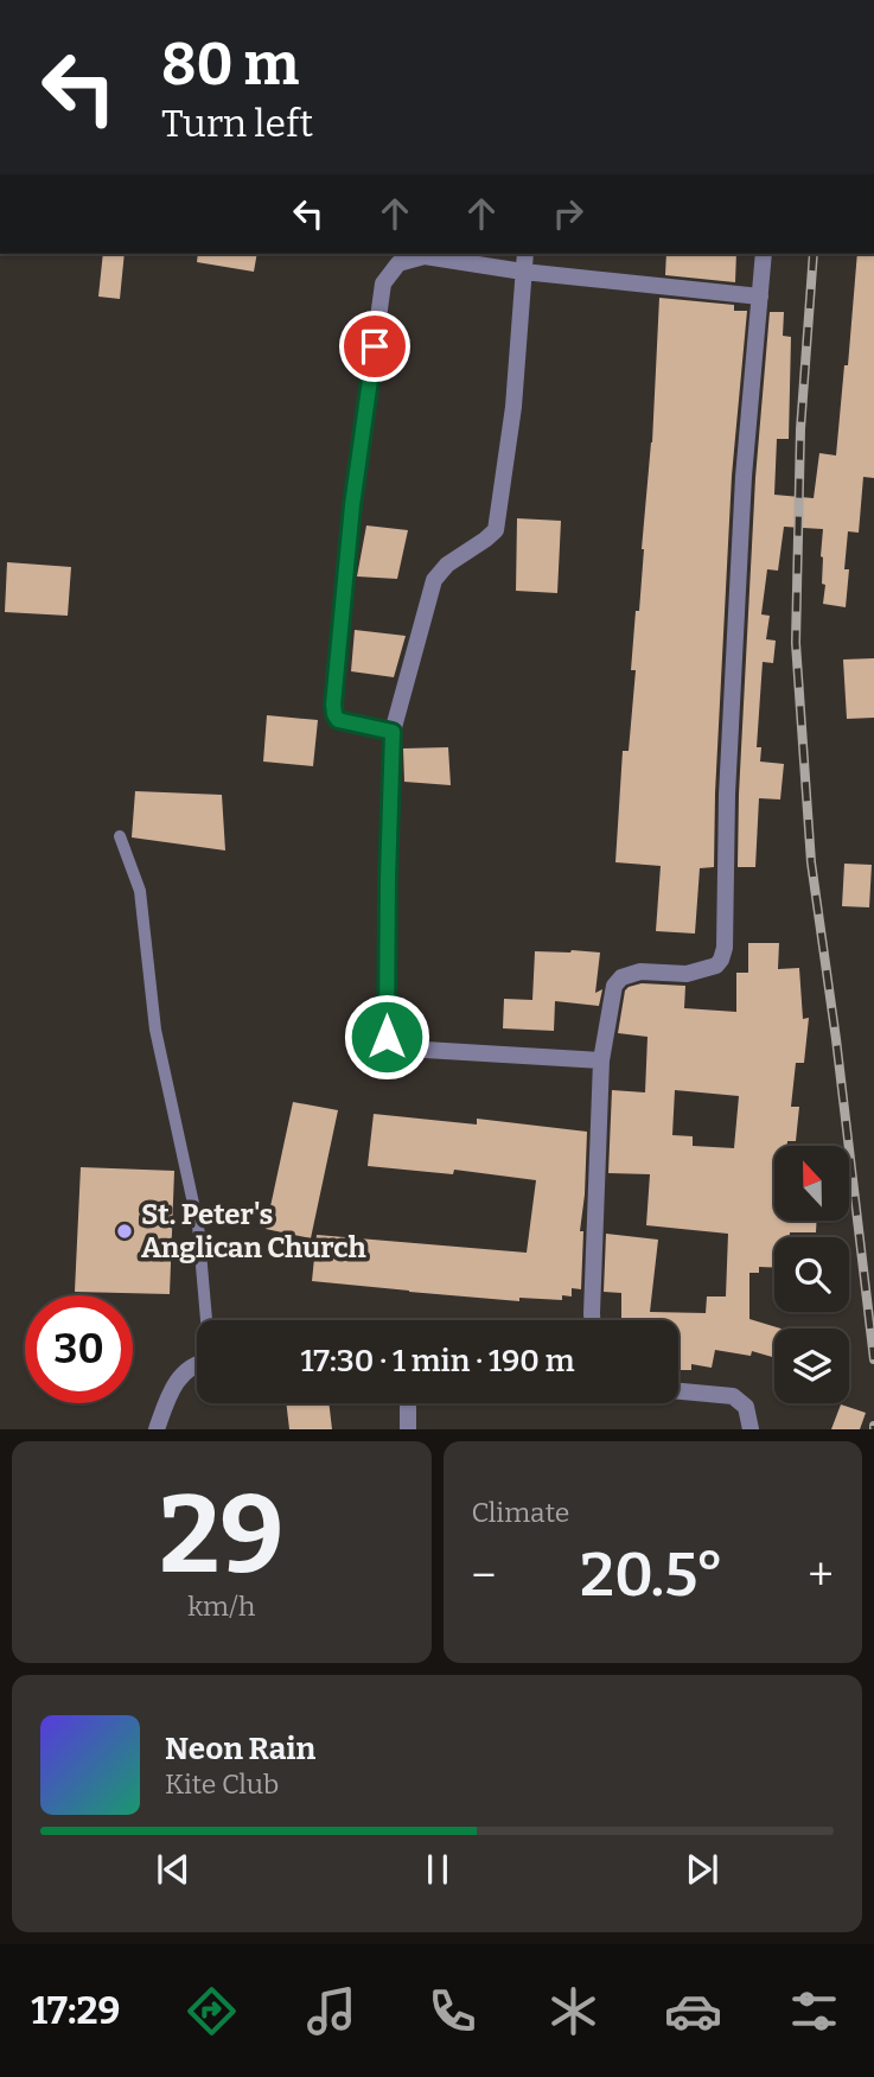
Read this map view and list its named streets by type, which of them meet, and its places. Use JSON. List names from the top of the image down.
{
  "places": ["St. Peter's Anglican Church"],
  "north": "top",
  "page": {
    "turn": ["80 m", "Turn left"],
    "limit": "30",
    "trip": "17:30 · 1 min · 190 m",
    "tile": [
      ["29", "km/h"],
      "Climate"
    ],
    "heat": ["−", "20.5°", "+"],
    "song": ["Neon Rain", "Kite Club"],
    "tabs": "17:29"
  }
}
